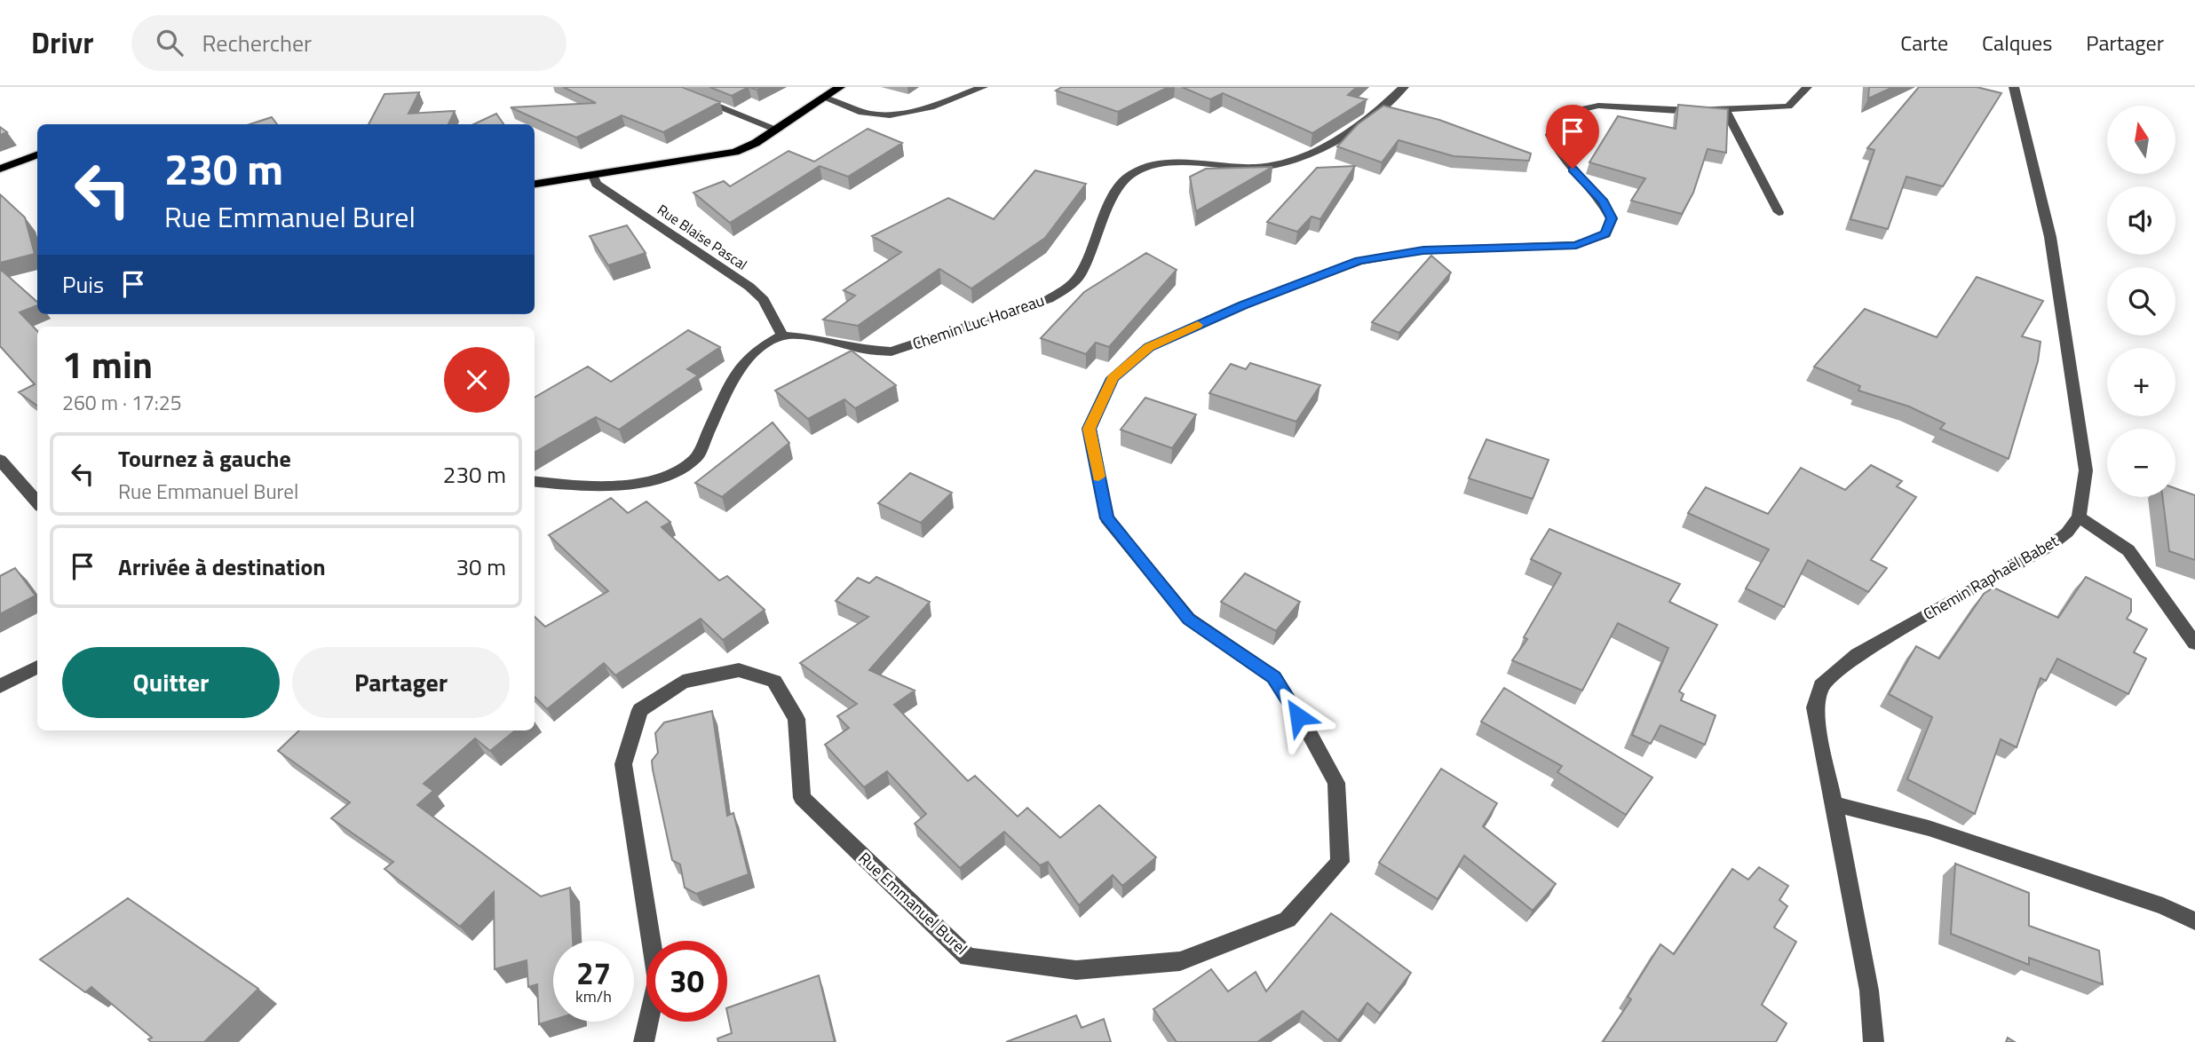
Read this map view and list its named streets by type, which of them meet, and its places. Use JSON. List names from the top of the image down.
{
  "streets": {
    "street": [
      "Rue Blaise Pascal",
      "Chemin Luc Hoareau",
      "Chemin Raphaël Babet",
      "Rue Emmanuel Burel"
    ]
  },
  "crossings": [
    ["Rue Blaise Pascal", "Chemin Luc Hoareau"]
  ],
  "north": "top",
  "page": {
    "header": "Drivr",
    "search": "Rechercher",
    "nav": ["Carte", "Calques", "Partager"],
    "map_buttons": ["+", "−"],
    "turn": ["230 m", "Rue Emmanuel Burel"],
    "then": "Puis",
    "heading": ["1 min", "260 m · 17:25"],
    "list": [
      {
        "name": "Tournez à gauche",
        "note": "Rue Emmanuel Burel",
        "value": "230 m"
      },
      {
        "name": "Arrivée à destination",
        "value": "30 m"
      }
    ],
    "buttons": ["Quitter", "Partager"],
    "speed": "27 km/h",
    "limit": "30"
  }
}
